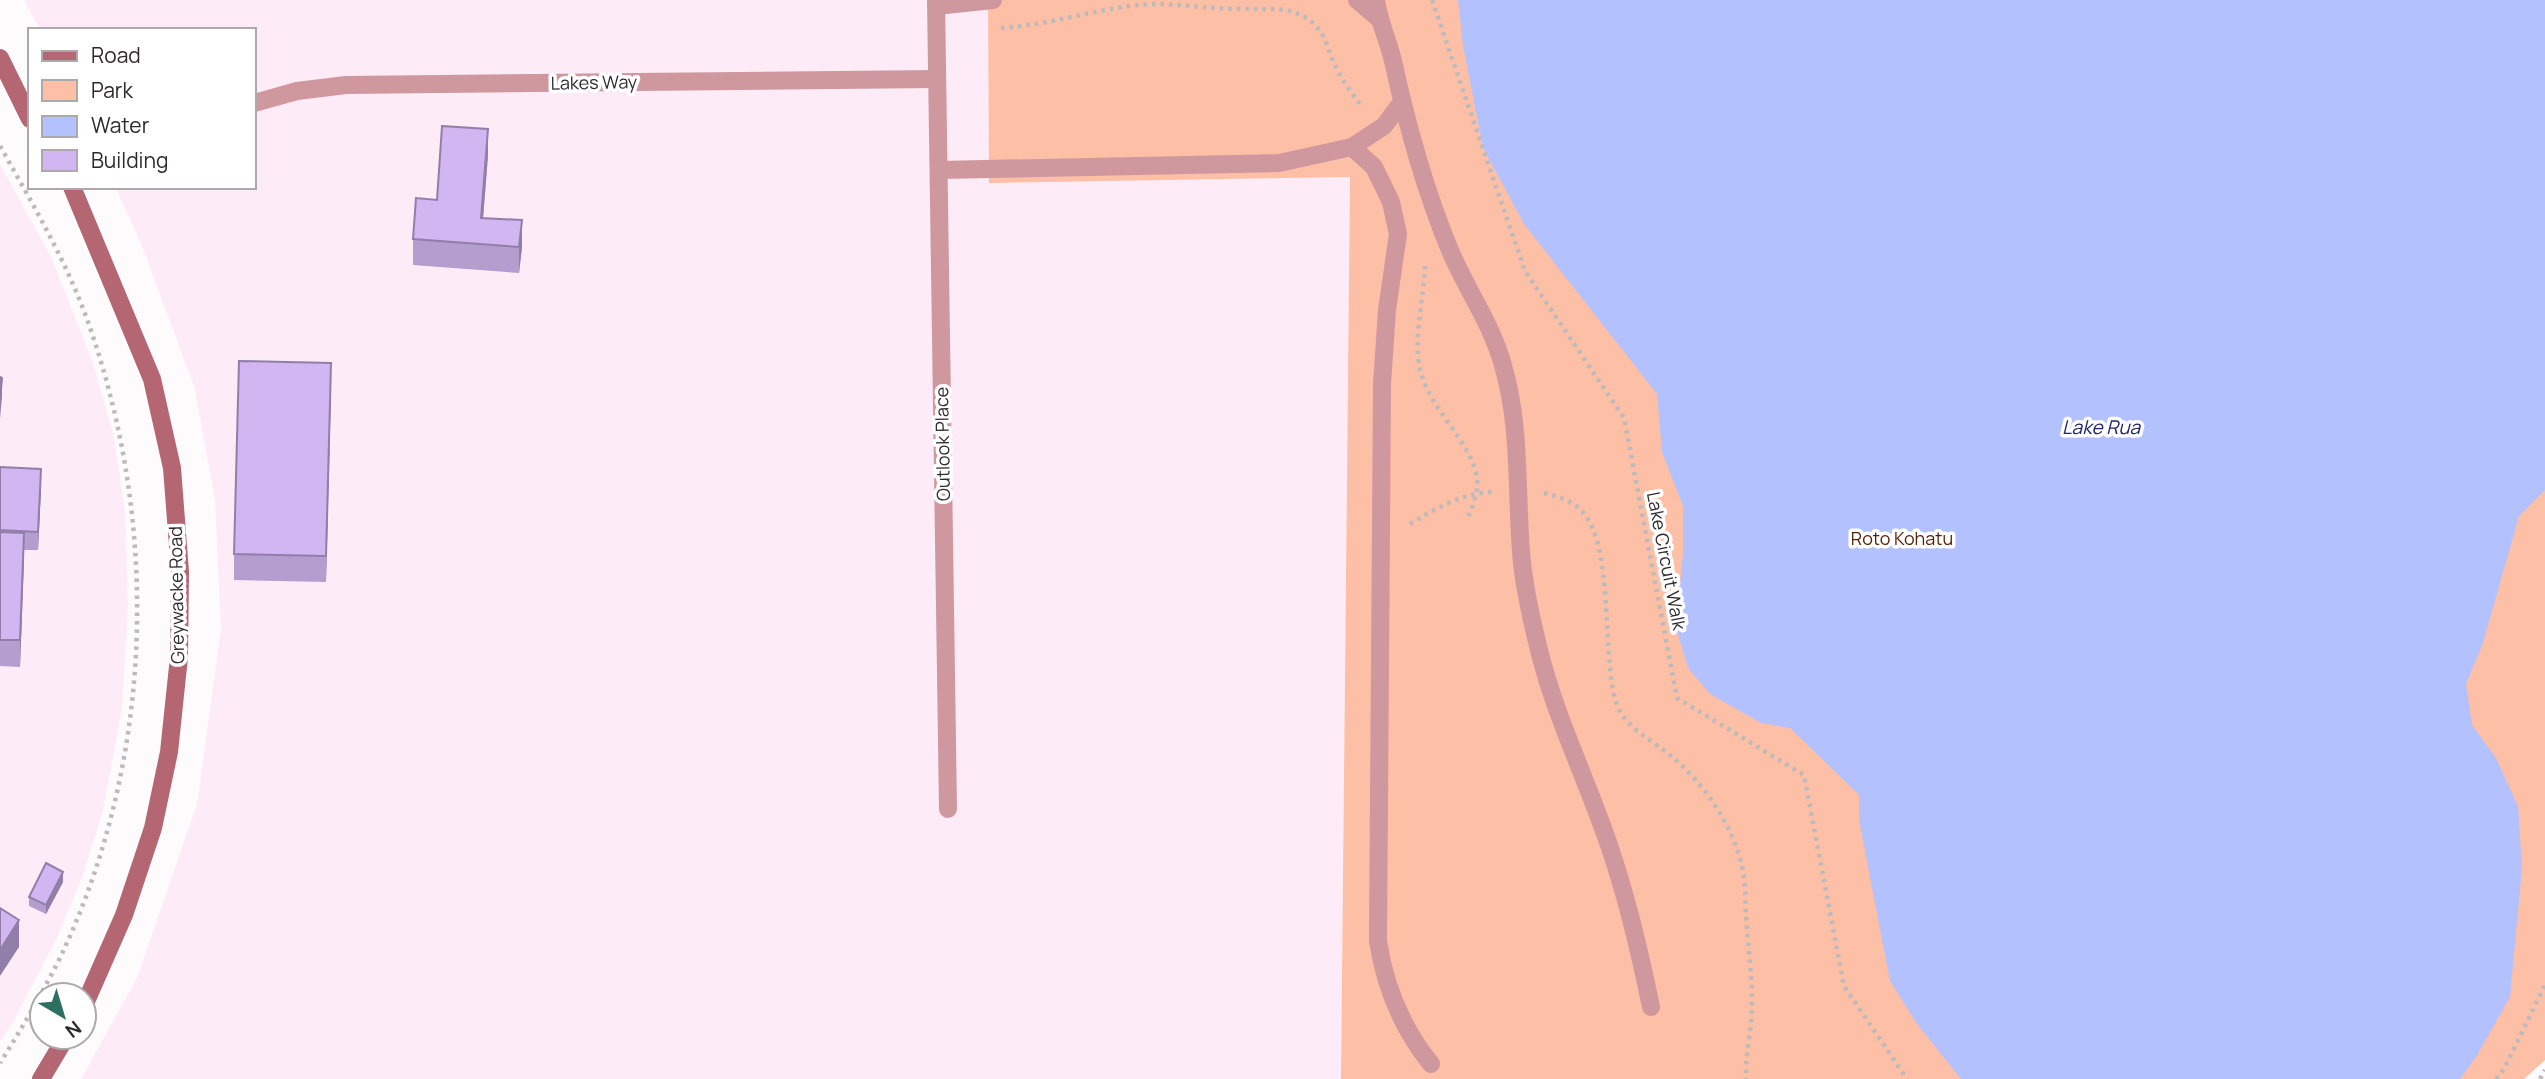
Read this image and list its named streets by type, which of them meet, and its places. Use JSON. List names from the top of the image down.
{
  "streets": {
    "street": ["Lakes Way", "Outlook Place", "Greywacke Road"],
    "path": ["Lake Circuit Walk"]
  },
  "crossings": [
    ["Lakes Way", "Outlook Place"]
  ],
  "water": ["Lake Rua"],
  "parks": ["Roto Kohatu"],
  "legend": [
    "Road",
    "Park",
    "Water",
    "Building"
  ],
  "north": "bottom right"
}
